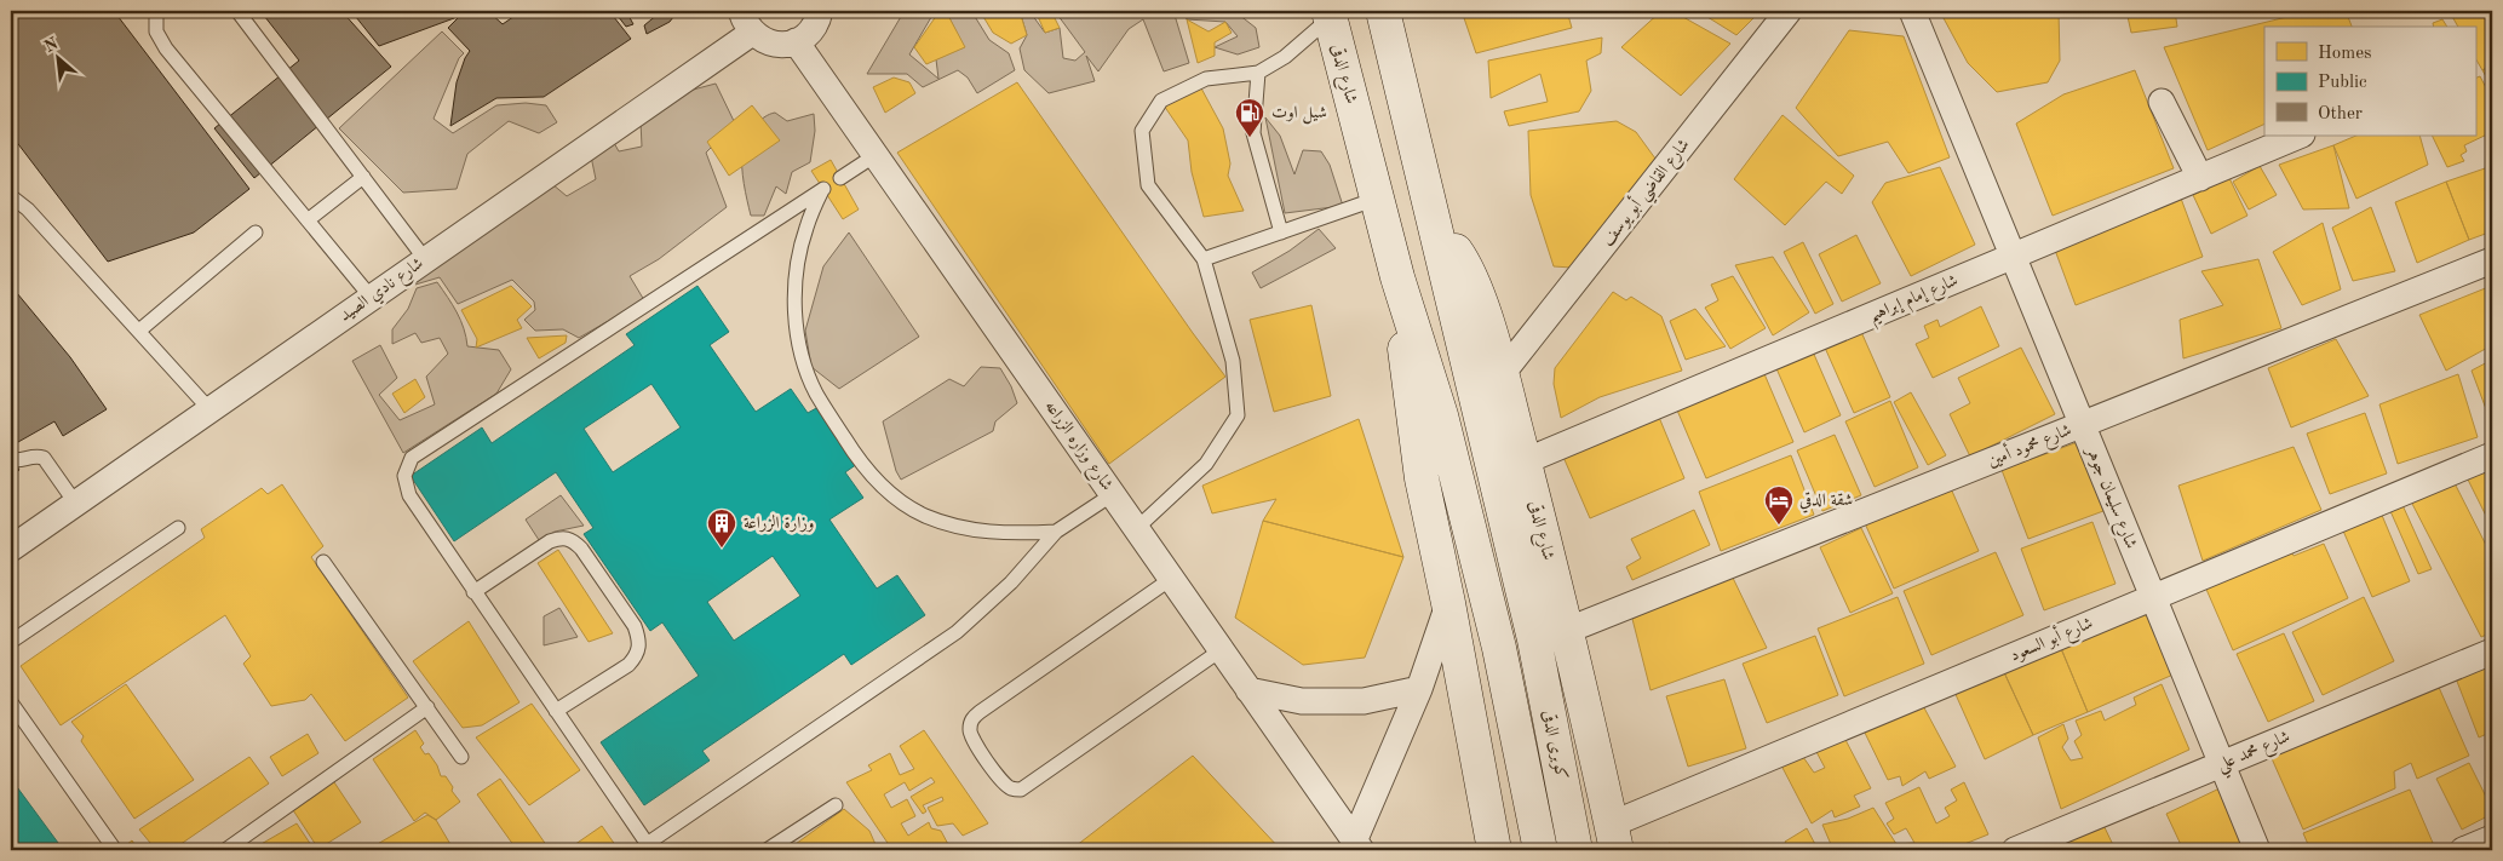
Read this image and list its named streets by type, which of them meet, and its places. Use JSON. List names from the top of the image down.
{
  "streets": {
    "main road": ["شارع الدقى", "كوبرى الدقى"],
    "street": [
      "شارع القاضي أبو يوسف",
      "شارع نادي الصيد",
      "شارع إمام إبراهيم",
      "شارع وزاره الزراعه",
      "شارع محمود أمين",
      "شارع سليمان جوهر",
      "شارع أبو السعود",
      "شارع محمد علي"
    ]
  },
  "crossings": [
    ["شارع الدقى", "شارع القاضي أبو يوسف"],
    ["شارع الدقى", "شارع إمام إبراهيم"],
    ["شارع الدقى", "شارع محمود أمين"],
    ["شارع الدقى", "شارع أبو السعود"],
    ["شارع الدقى", "كوبرى الدقى"],
    ["شارع إمام إبراهيم", "شارع سليمان جوهر"],
    ["شارع محمود أمين", "شارع سليمان جوهر"],
    ["شارع سليمان جوهر", "شارع أبو السعود"],
    ["شارع سليمان جوهر", "شارع محمد علي"]
  ],
  "places": {
    "fuel station": ["شيل اوت"],
    "hotel": ["شقة الدقي"],
    "building": ["وزارة الزراعة"]
  },
  "legend": ["Homes", "Public", "Other"],
  "north": "top left"
}
